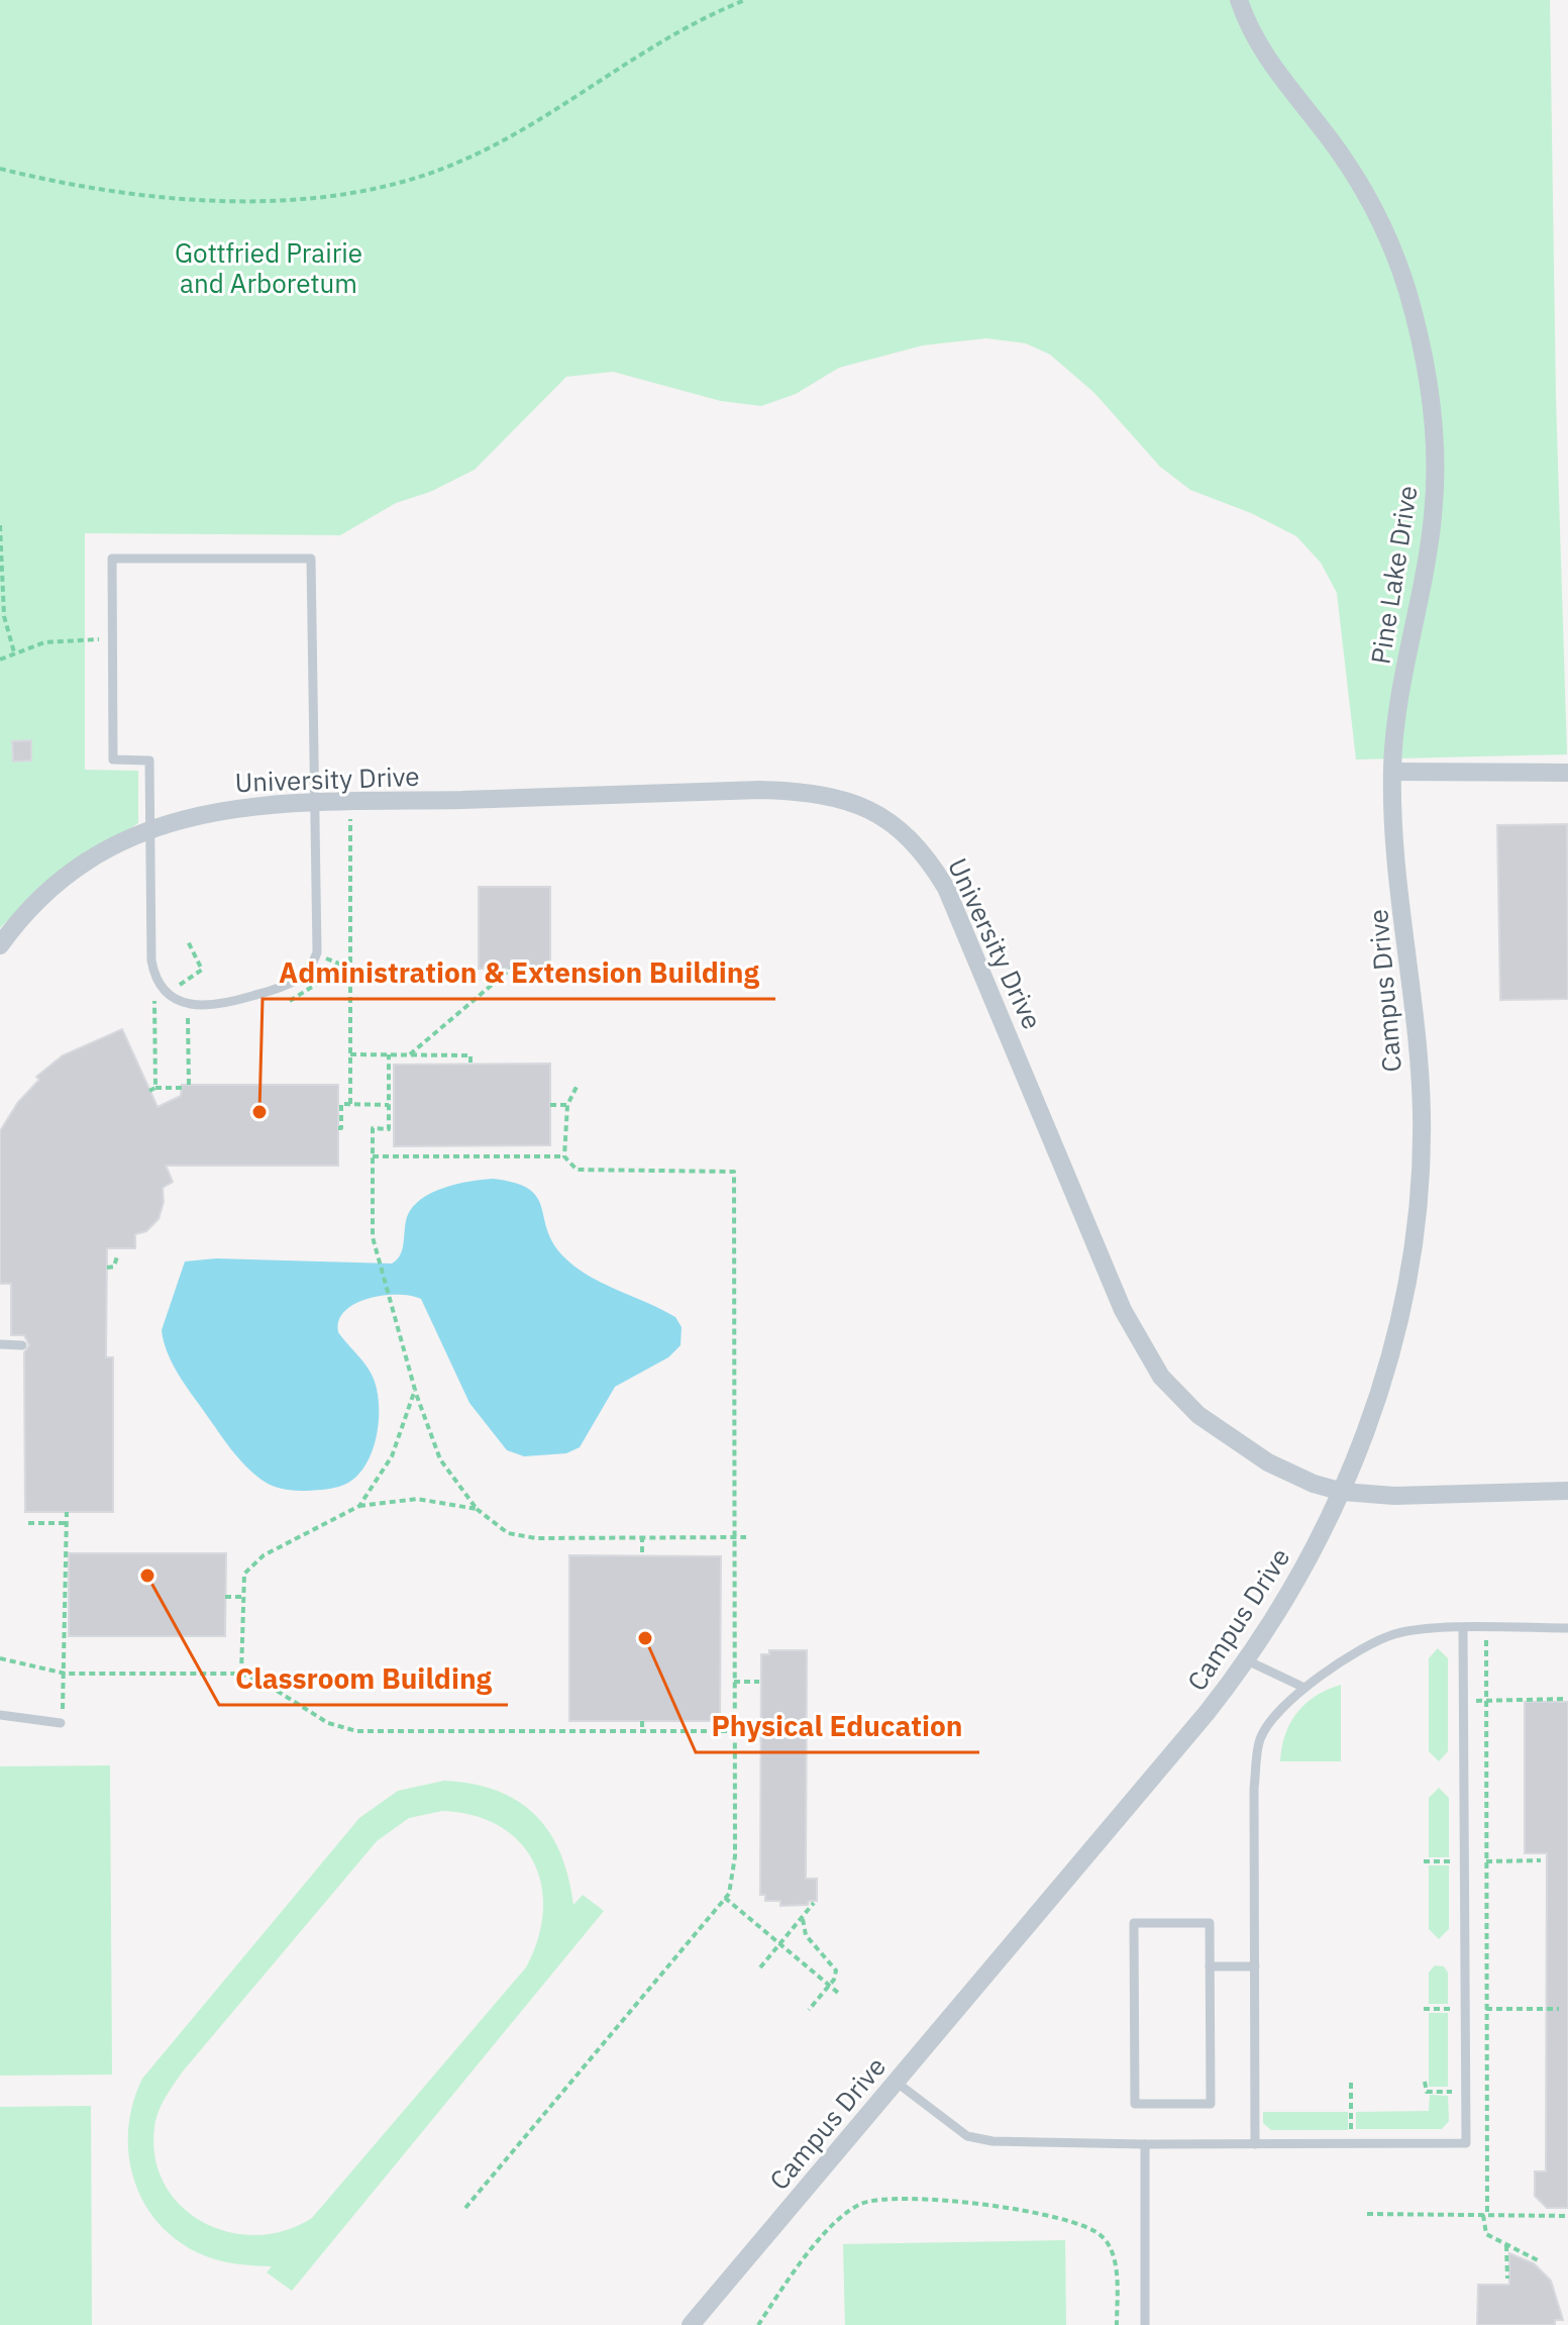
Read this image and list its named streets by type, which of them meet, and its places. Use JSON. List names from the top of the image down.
{
  "streets": {
    "street": ["Pine Lake Drive", "University Drive", "Campus Drive"]
  },
  "crossings": [
    ["Pine Lake Drive", "Campus Drive"],
    ["University Drive", "Campus Drive"]
  ],
  "parks": ["Gottfried Prairie and Arboretum"],
  "places": ["Administration & Extension Building", "Classroom Building", "Physical Education"]
}
